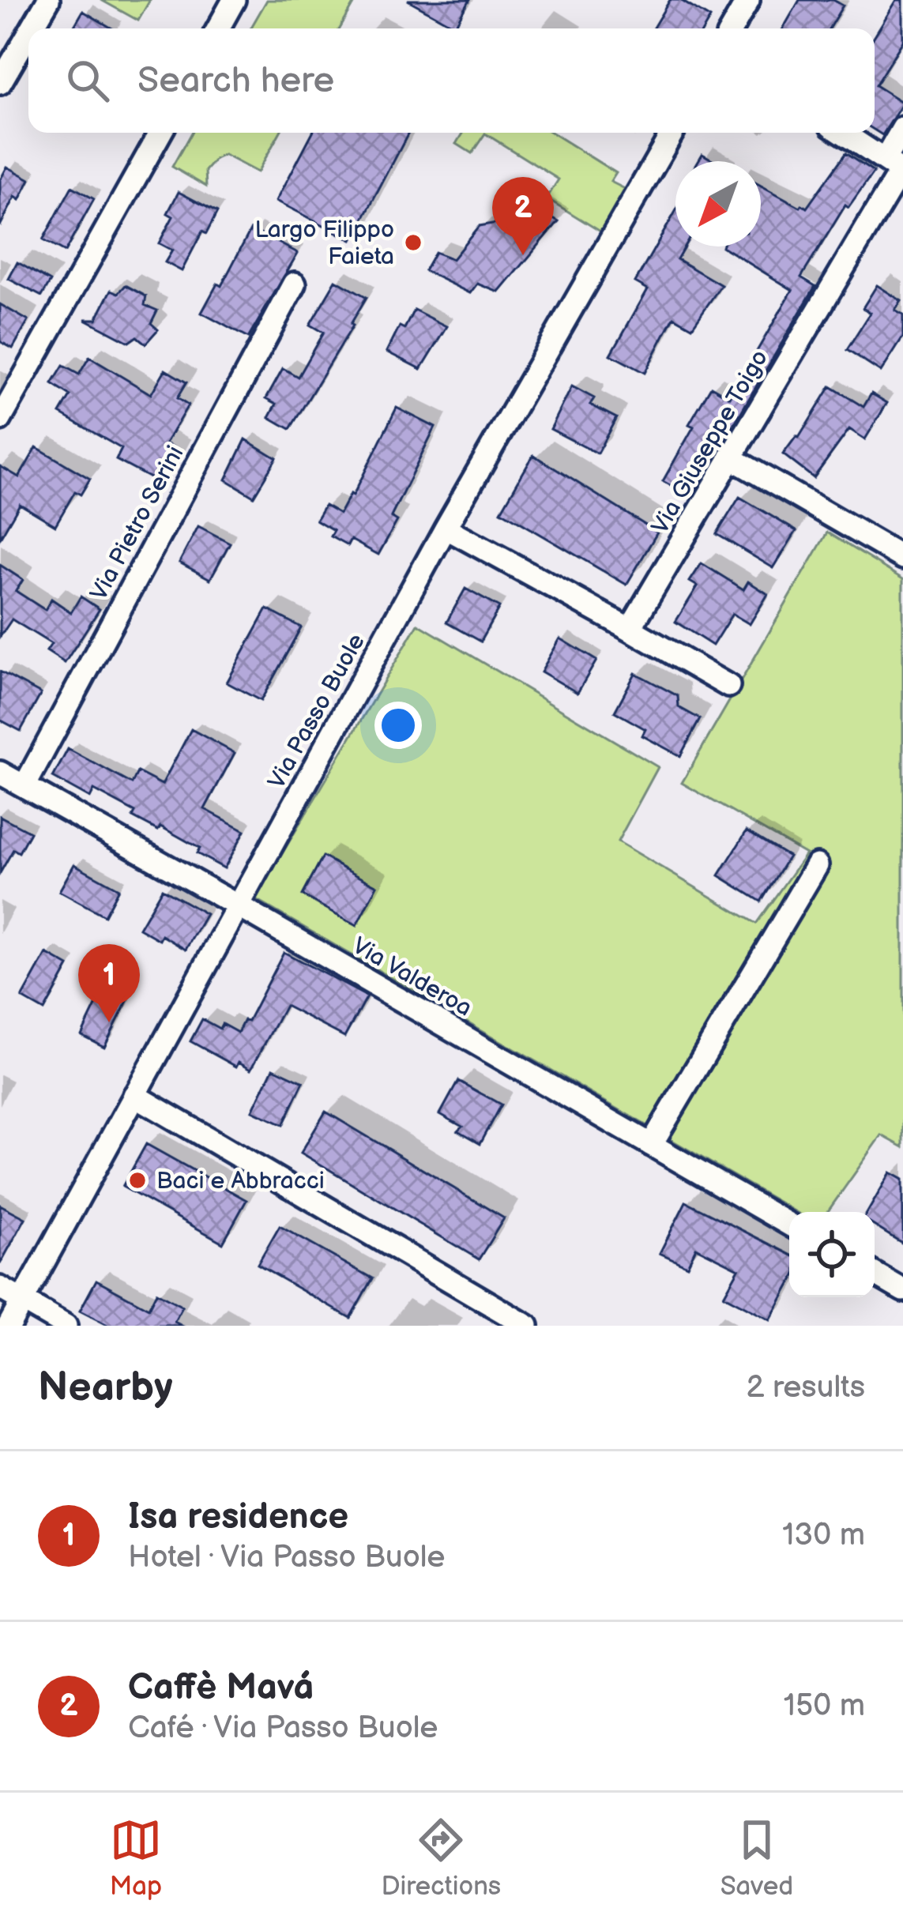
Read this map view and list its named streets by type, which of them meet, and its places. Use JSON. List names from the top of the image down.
{
  "streets": {
    "street": [
      "Via Giuseppe Toigo",
      "Via Pietro Serini",
      "Via Passo Buole",
      "Via Valderoa"
    ]
  },
  "crossings": [
    ["Via Pietro Serini", "Via Valderoa"],
    ["Via Passo Buole", "Via Valderoa"]
  ],
  "places": ["Largo Filippo Faieta", "Baci e Abbracci"],
  "north": "bottom left",
  "page": {
    "search": "Search here",
    "pins": ["2", "1"],
    "heading": ["Nearby", "2 results"],
    "list": [
      {
        "mark": "1",
        "name": "Isa residence",
        "note": "Hotel · Via Passo Buole",
        "value": "130 m"
      },
      {
        "mark": "2",
        "name": "Caffè Mavá",
        "note": "Café · Via Passo Buole",
        "value": "150 m"
      }
    ],
    "nav": ["Map", "Directions", "Saved"]
  }
}
